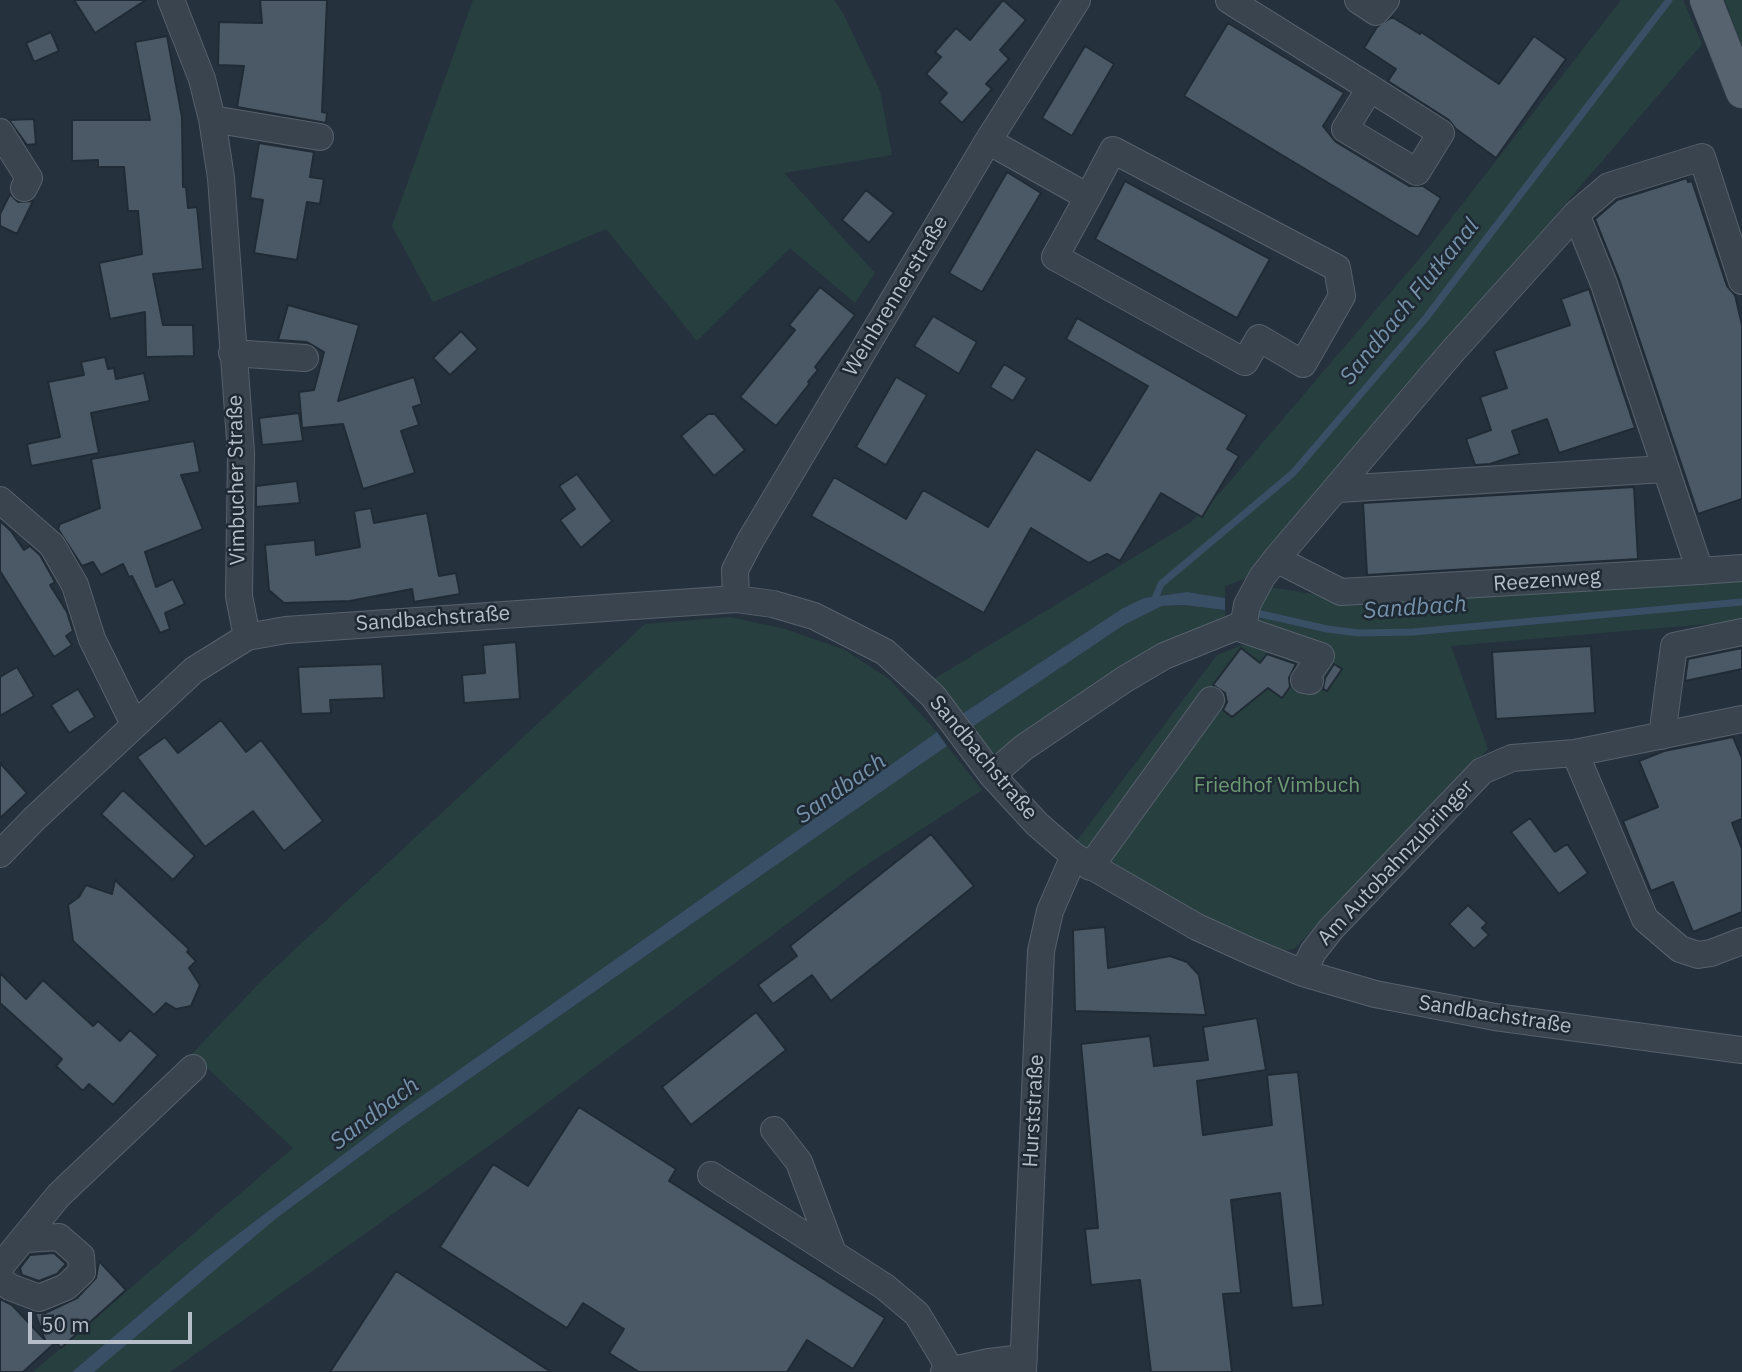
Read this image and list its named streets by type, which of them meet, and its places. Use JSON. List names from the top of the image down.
{
  "streets": {
    "street": [
      "Weinbrennerstraße",
      "Vimbucher Straße",
      "Reezenweg",
      "Sandbachstraße",
      "Am Autobahnzubringer",
      "Hurststraße"
    ]
  },
  "crossings": [
    ["Weinbrennerstraße", "Sandbachstraße"],
    ["Vimbucher Straße", "Sandbachstraße"],
    ["Sandbachstraße", "Am Autobahnzubringer"],
    ["Sandbachstraße", "Hurststraße"]
  ],
  "water": ["Sandbach Flutkanal", "Sandbach"],
  "parks": ["Friedhof Vimbuch"],
  "scale_bar": "50 m"
}
